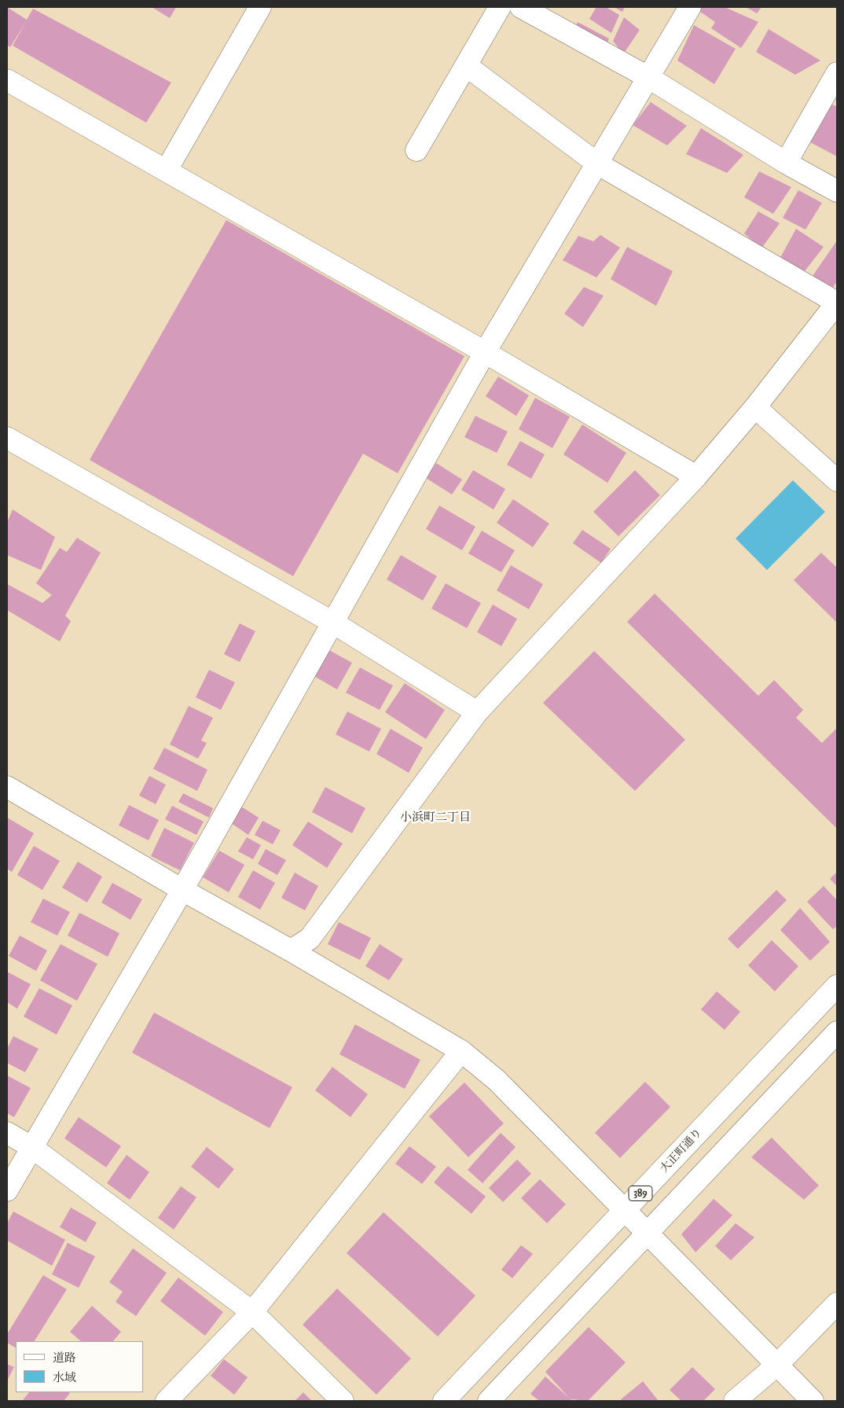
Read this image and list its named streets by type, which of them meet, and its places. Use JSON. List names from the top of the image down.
{
  "streets": {
    "main road": ["大正町通り", "389"]
  },
  "districts": ["小浜町二丁目"],
  "legend": ["道路", "水域"]
}
